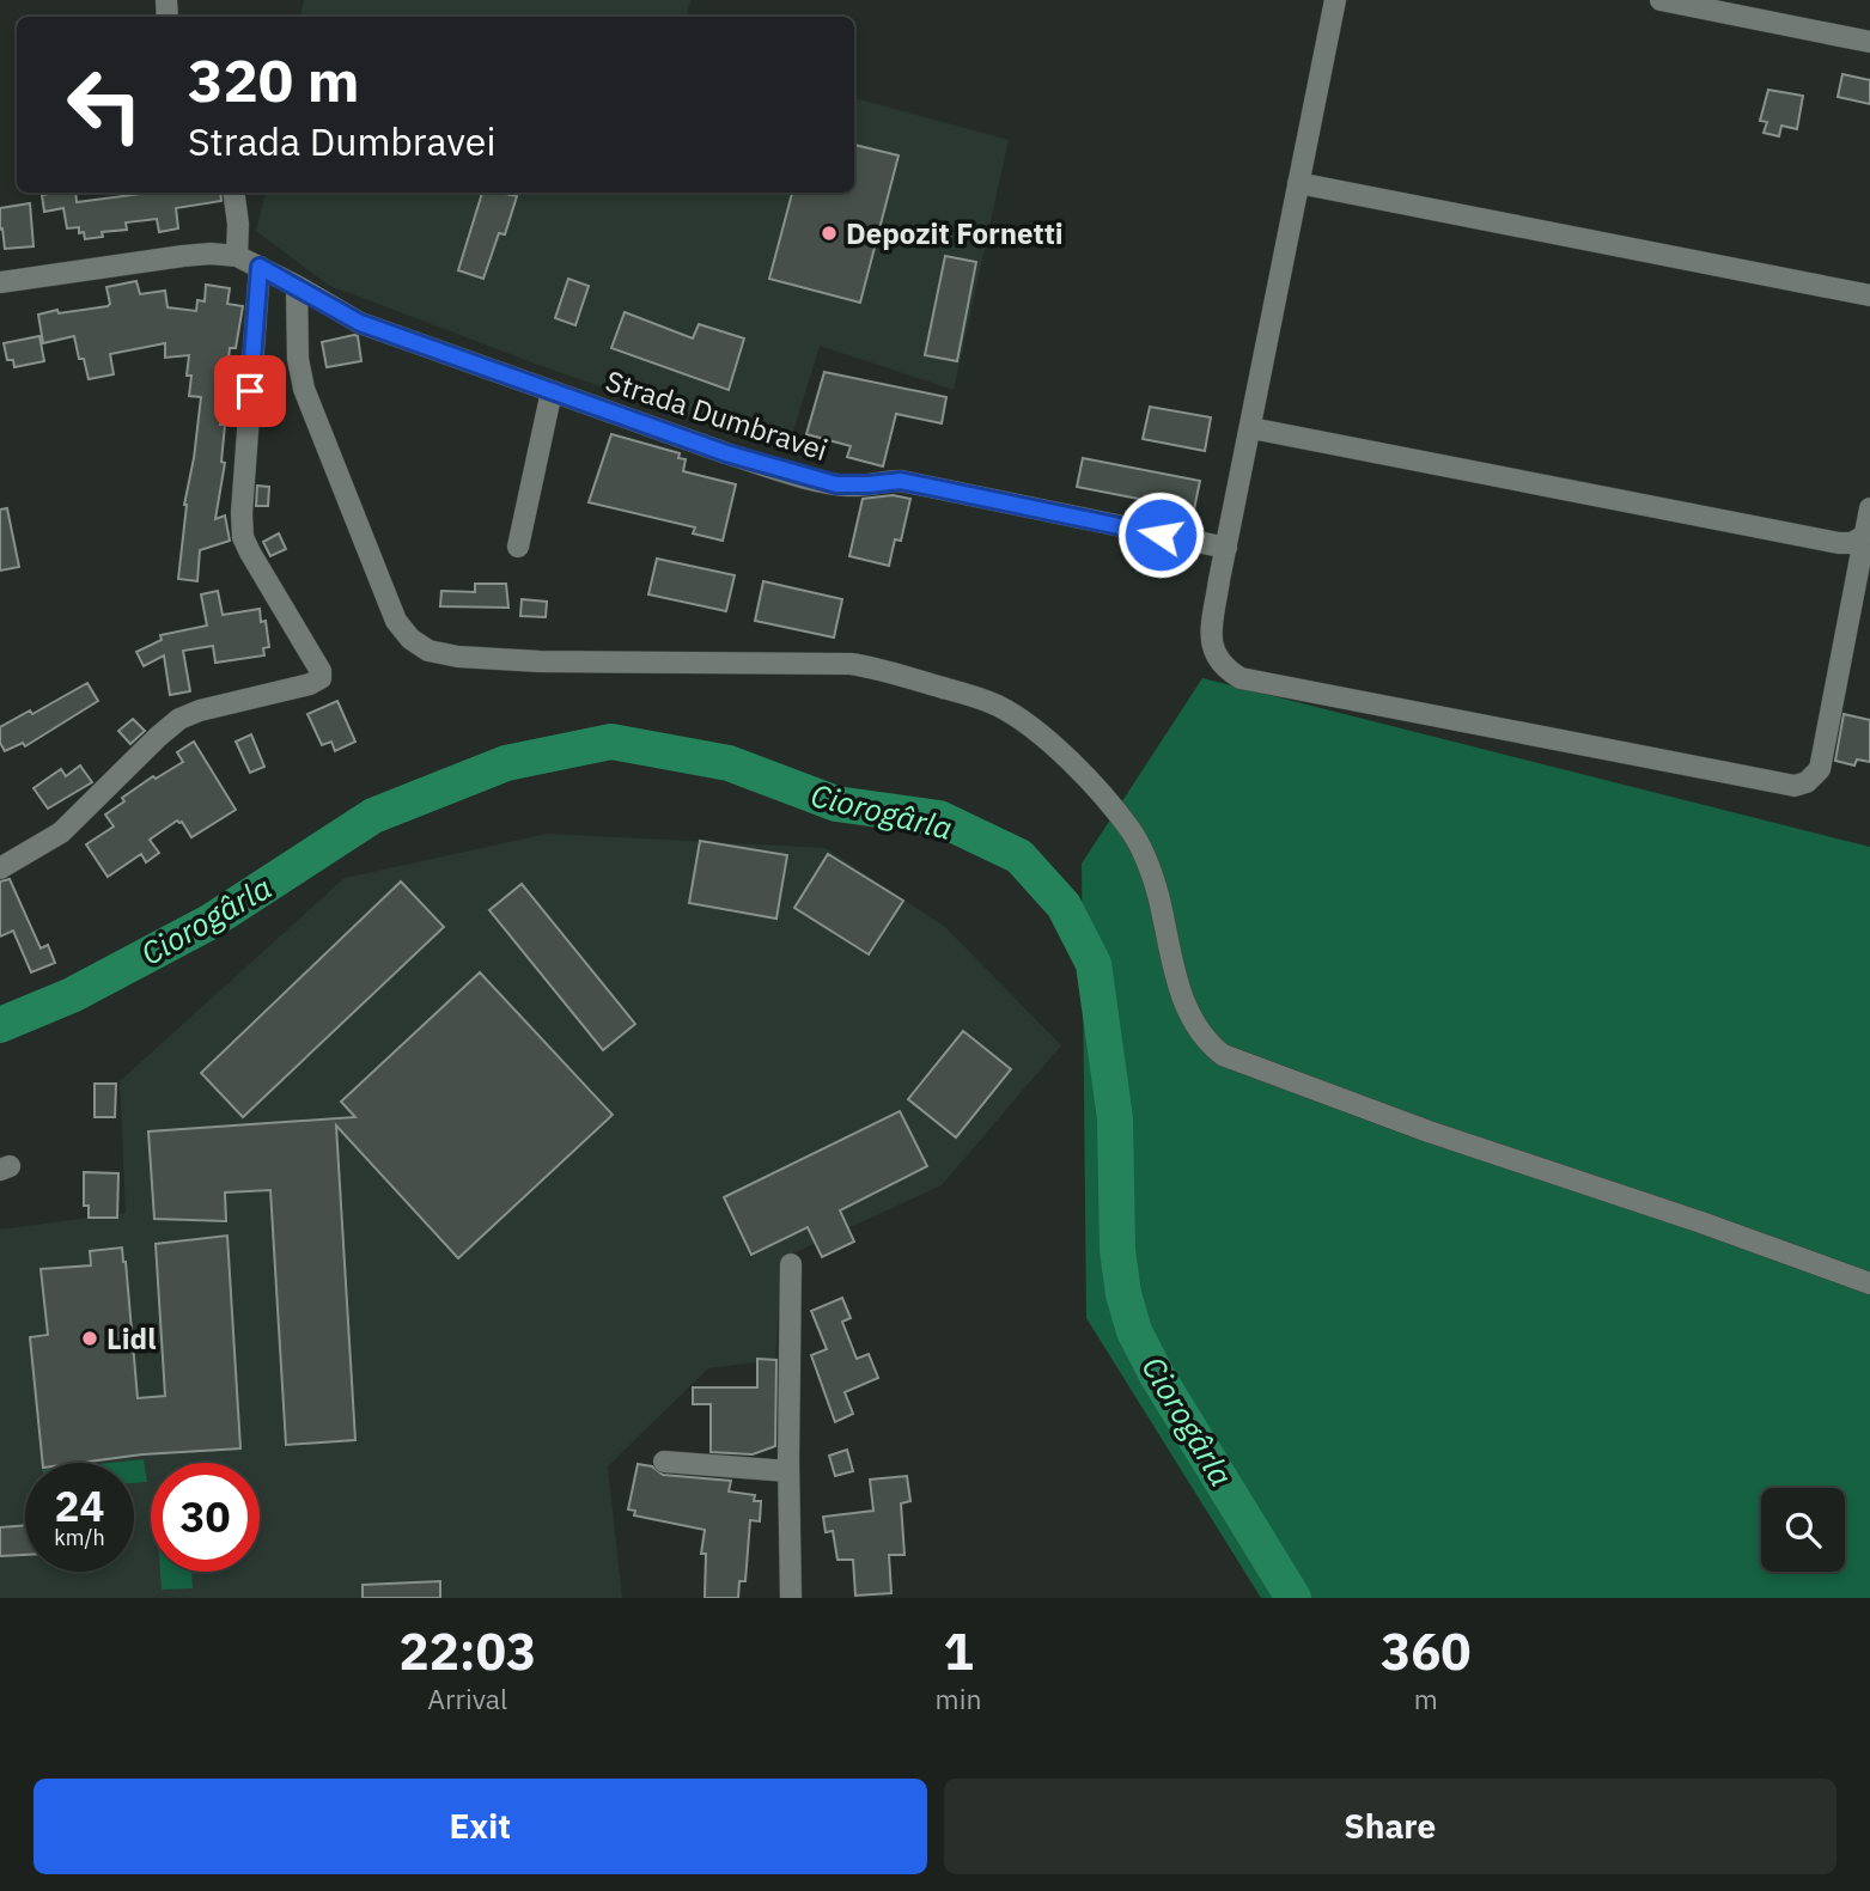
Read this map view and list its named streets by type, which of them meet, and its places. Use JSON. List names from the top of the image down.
{
  "streets": {
    "street": ["Strada Dumbravei"]
  },
  "water": ["Ciorogârla"],
  "places": ["Depozit Fornetti", "Lidl"],
  "page": {
    "turn": ["320 m", "Strada Dumbravei"],
    "speed": "24 km/h",
    "limit": "30",
    "eta": [
      "22:03",
      "Arrival",
      "1",
      "min",
      "360",
      "m"
    ],
    "buttons": ["Exit", "Share"]
  }
}
